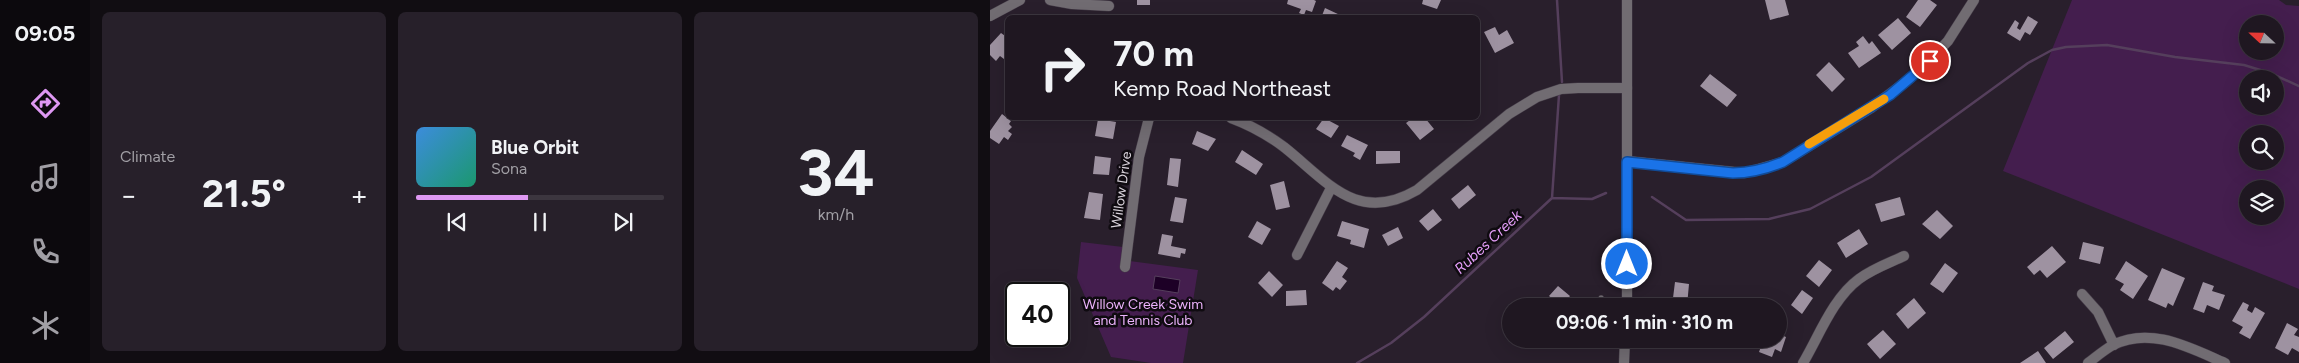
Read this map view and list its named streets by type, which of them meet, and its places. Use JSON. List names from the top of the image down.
{
  "streets": {
    "street": ["Willow Drive"]
  },
  "water": ["Rubes Creek"],
  "parks": ["Willow Creek Swim and Tennis Club"],
  "north": "left",
  "page": {
    "tabs": "09:05",
    "tile": [
      "Climate",
      ["34", "km/h"]
    ],
    "turn": ["70 m", "Kemp Road Northeast"],
    "song": ["Blue Orbit", "Sona"],
    "heat": ["−", "21.5°", "+"],
    "limit": "40",
    "trip": "09:06 · 1 min · 310 m"
  }
}
